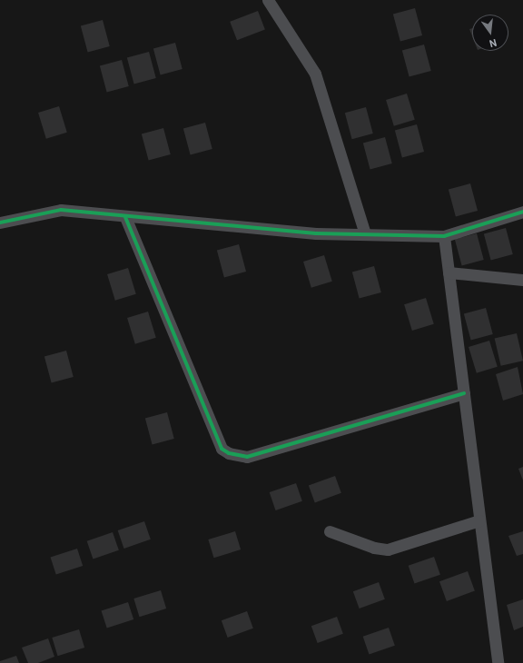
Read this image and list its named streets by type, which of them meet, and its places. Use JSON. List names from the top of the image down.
{
  "north": "bottom"
}
